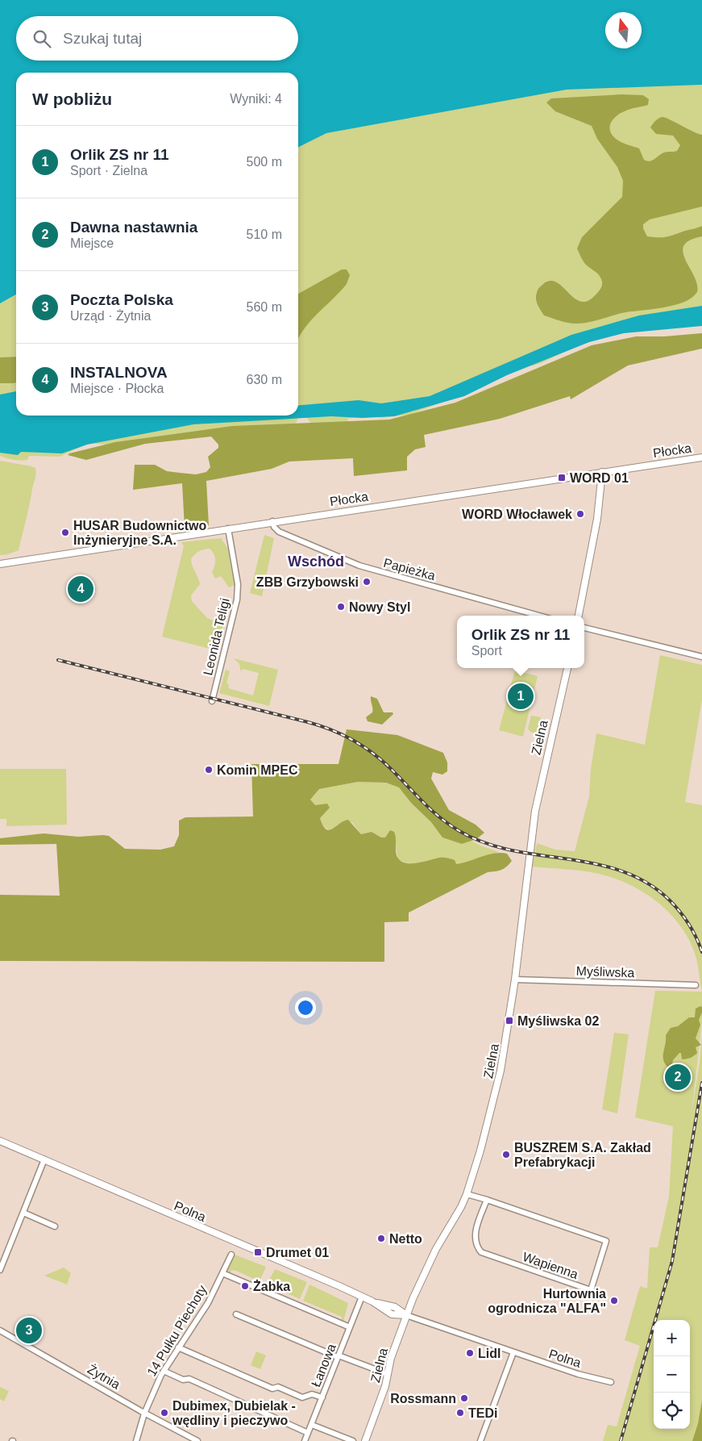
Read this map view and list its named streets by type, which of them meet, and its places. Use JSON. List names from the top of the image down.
{
  "streets": {
    "street": [
      "Płocka",
      "Papieżka",
      "Leonida Teligi",
      "Zielna",
      "Myśliwska",
      "Polna",
      "Wapienna",
      "14 Pułku Piechoty",
      "Łanowa",
      "Żytnia"
    ]
  },
  "crossings": [
    ["Płocka", "Papieżka"],
    ["Płocka", "Leonida Teligi"],
    ["Zielna", "Myśliwska"],
    ["Zielna", "Polna"],
    ["Zielna", "Wapienna"],
    ["Polna", "Łanowa"],
    ["14 Pułku Piechoty", "Żytnia"]
  ],
  "districts": ["Wschód"],
  "places": {
    "transit": ["WORD 01", "Myśliwska 02", "Drumet 01"],
    "other": [
      "WORD Włocławek",
      "HUSAR Budownictwo Inżynieryjne S.A.",
      "ZBB Grzybowski",
      "Nowy Styl",
      "Komin MPEC",
      "BUSZREM S.A. Zakład Prefabrykacji",
      "Netto",
      "Żabka",
      "Hurtownia ogrodnicza \"ALFA\"",
      "Lidl",
      "Rossmann",
      "Dubimex, Dubielak - wędliny i pieczywo",
      "TEDi"
    ]
  },
  "north": "top",
  "page": {
    "search": "Szukaj tutaj",
    "heading": ["W pobliżu", "Wyniki: 4"],
    "list": [
      {
        "mark": "1",
        "name": "Orlik ZS nr 11",
        "note": "Sport · Zielna",
        "value": "500 m"
      },
      {
        "mark": "2",
        "name": "Dawna nastawnia",
        "note": "Miejsce",
        "value": "510 m"
      },
      {
        "mark": "3",
        "name": "Poczta Polska",
        "note": "Urząd · Żytnia",
        "value": "560 m"
      },
      {
        "mark": "4",
        "name": "INSTALNOVA",
        "note": "Miejsce · Płocka",
        "value": "630 m"
      }
    ],
    "pins": [
      "4",
      "1",
      "2",
      "3"
    ],
    "popup": ["Orlik ZS nr 11", "Sport"],
    "map_buttons": ["+", "−"]
  }
}
